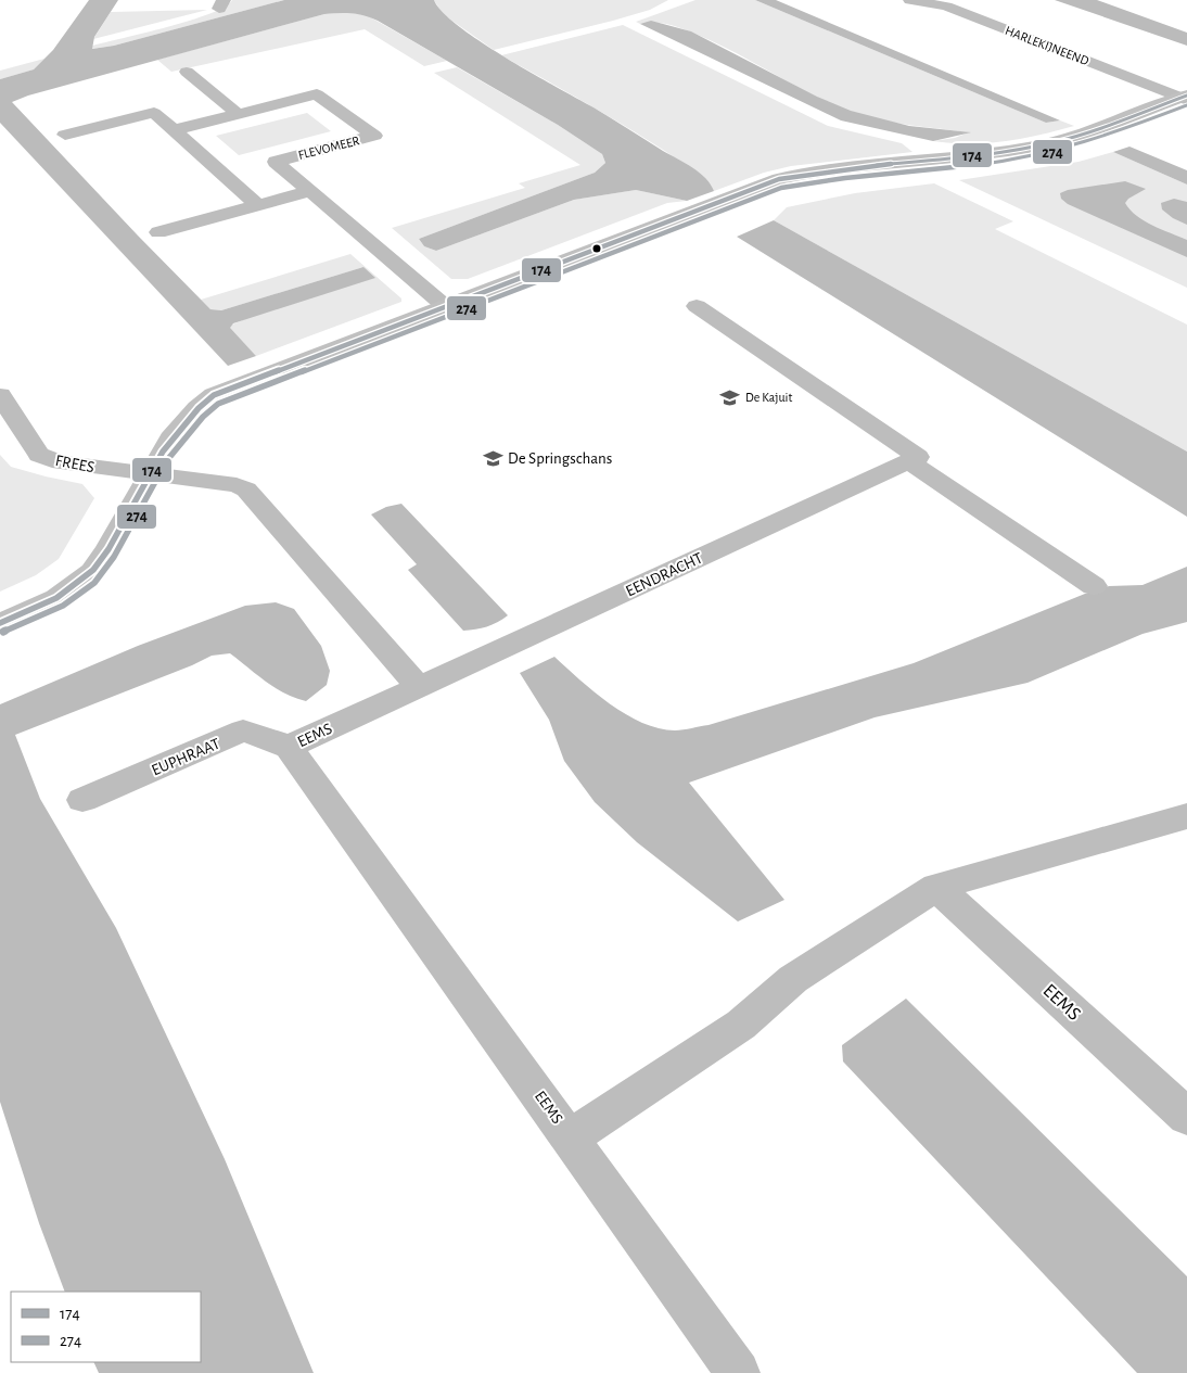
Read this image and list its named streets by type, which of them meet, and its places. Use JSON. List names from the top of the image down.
{
  "streets": {
    "street": [
      "HARLEKIJNEEND",
      "FLEVOMEER",
      "FREES",
      "EENDRACHT",
      "EEMS",
      "EUPHRAAT"
    ]
  },
  "crossings": [
    ["EENDRACHT", "EEMS"],
    ["EEMS", "EUPHRAAT"]
  ],
  "places": {
    "school or university": ["De Kajuit", "De Springschans"]
  },
  "lines": ["transit line 174", "transit line 274"],
  "legend": ["174", "274"]
}
